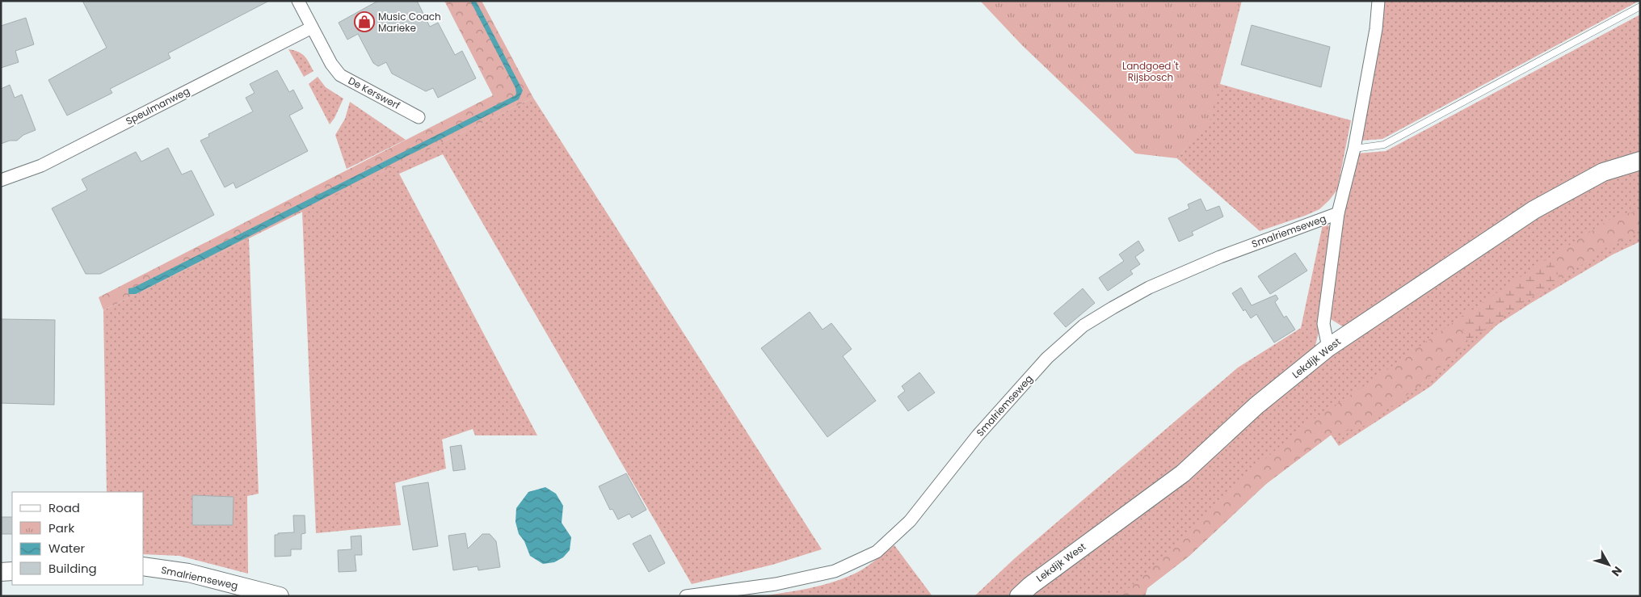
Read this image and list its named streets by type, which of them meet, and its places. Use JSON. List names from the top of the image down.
{
  "streets": {
    "street": [
      "De Kerswerf",
      "Speulmanweg",
      "Smalriemseweg",
      "Lekdijk West"
    ]
  },
  "crossings": [
    ["De Kerswerf", "Speulmanweg"],
    ["Smalriemseweg", "Lekdijk West"]
  ],
  "parks": ["Landgoed 't Rijsbosch"],
  "places": {
    "shop": ["Music Coach Marieke"]
  },
  "legend": [
    "Road",
    "Park",
    "Water",
    "Building"
  ],
  "north": "bottom right"
}
